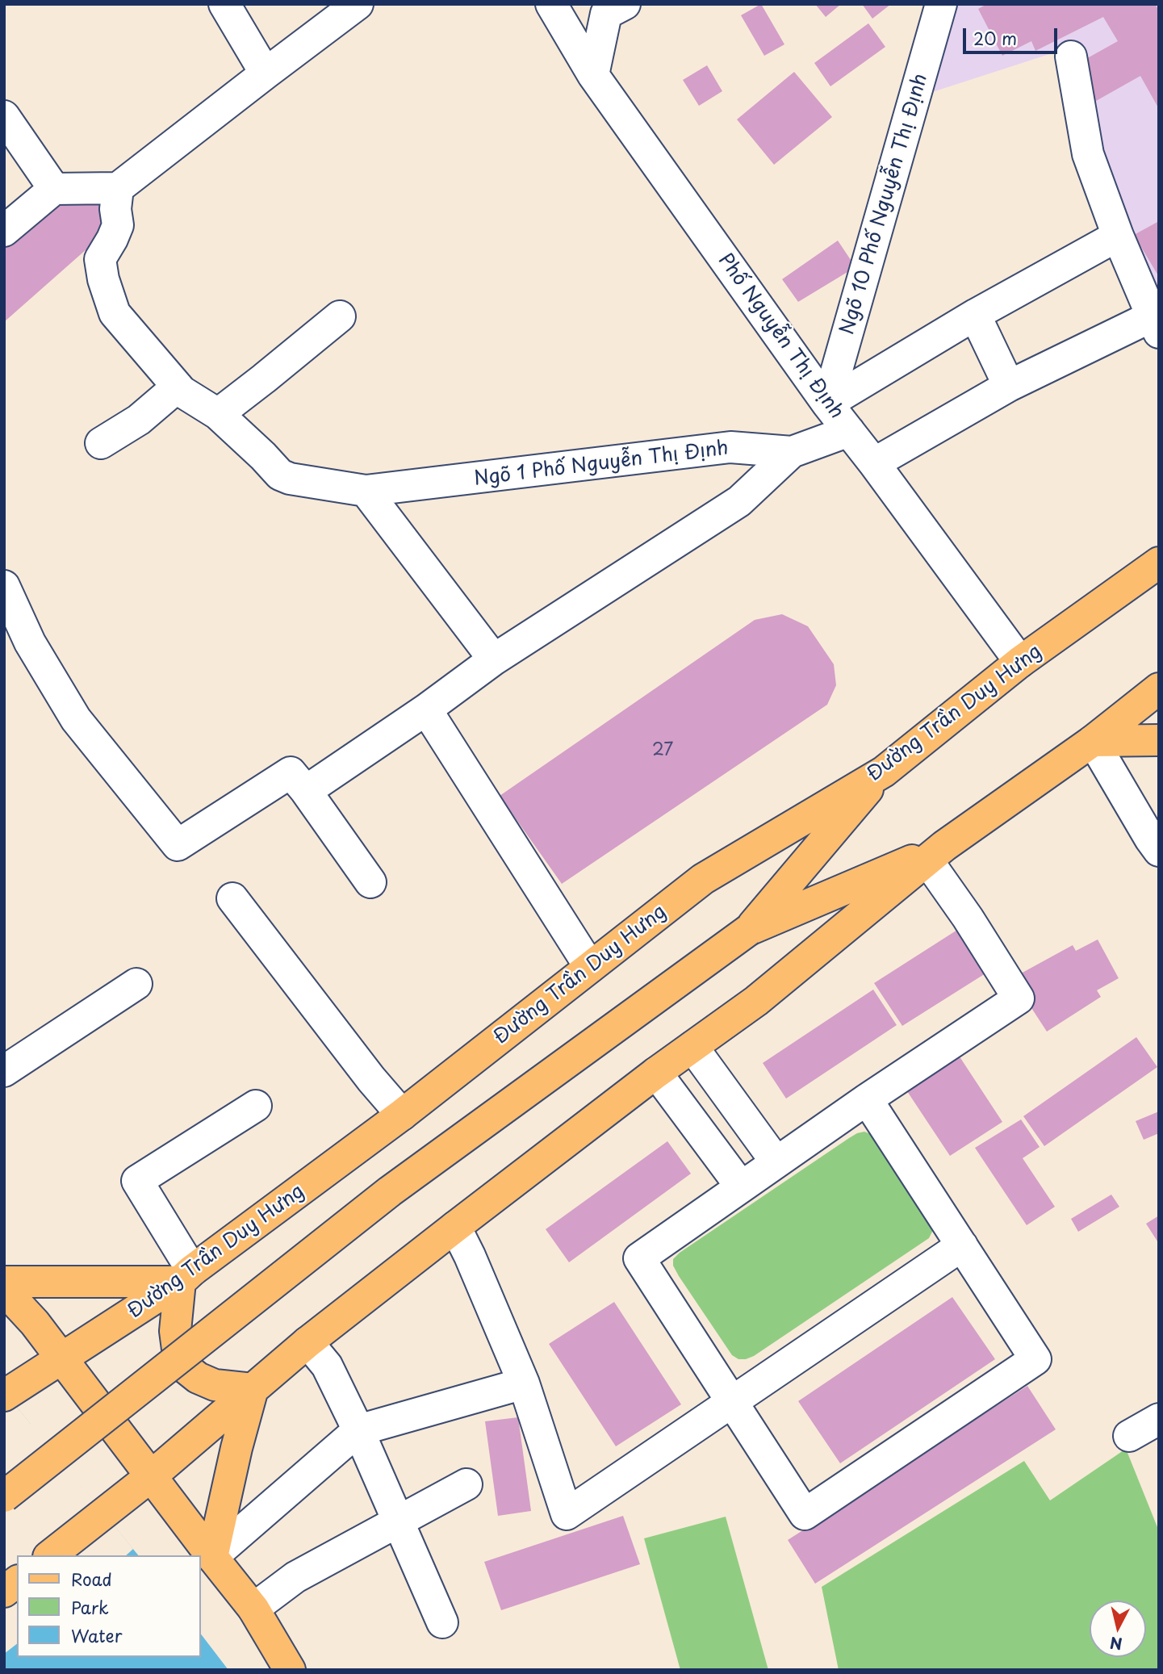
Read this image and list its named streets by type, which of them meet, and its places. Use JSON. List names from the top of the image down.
{
  "streets": {
    "main road": ["Đường Trần Duy Hưng"],
    "street": ["Ngõ 10 Phố Nguyễn Thị Định", "Phố Nguyễn Thị Định", "Ngõ 1 Phố Nguyễn Thị Định"]
  },
  "crossings": [
    ["Ngõ 10 Phố Nguyễn Thị Định", "Phố Nguyễn Thị Định"],
    ["Phố Nguyễn Thị Định", "Đường Trần Duy Hưng"]
  ],
  "house_numbers": ["27"],
  "legend": ["Road", "Park", "Water"],
  "scale_bar": "20 m",
  "north": "bottom"
}
